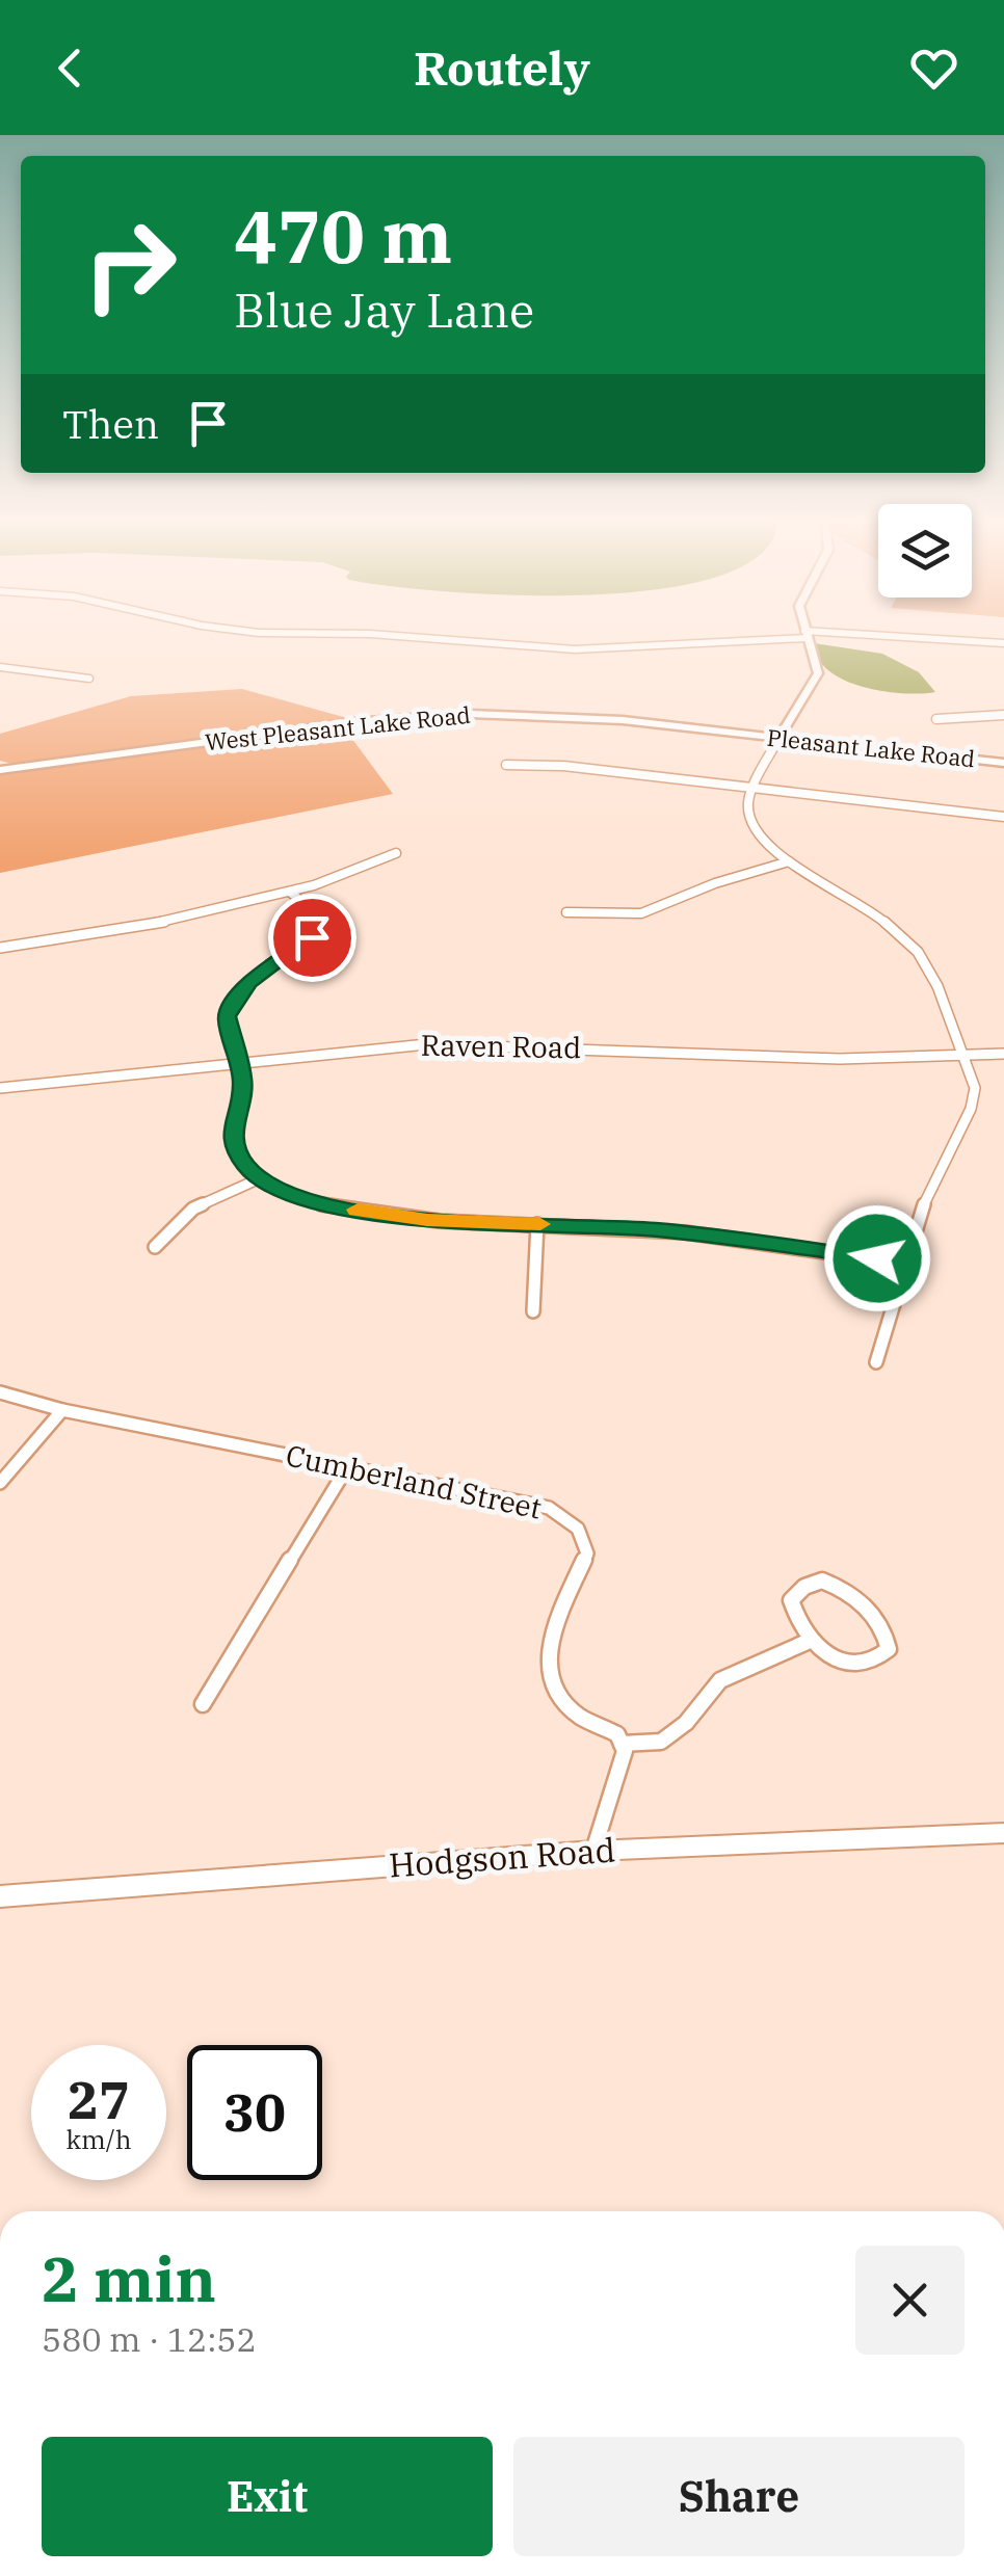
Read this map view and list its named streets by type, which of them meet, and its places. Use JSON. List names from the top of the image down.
{
  "streets": {
    "main road": ["Hodgson Road"],
    "street": [
      "West Pleasant Lake Road",
      "Pleasant Lake Road",
      "Raven Road",
      "Cumberland Street"
    ]
  },
  "crossings": [
    ["West Pleasant Lake Road", "Pleasant Lake Road"]
  ],
  "page": {
    "header": "Routely",
    "turn": ["470 m", "Blue Jay Lane"],
    "then": "Then",
    "speed": "27 km/h",
    "limit": "30",
    "heading": ["2 min", "580 m · 12:52"],
    "buttons": ["Exit", "Share"]
  }
}
